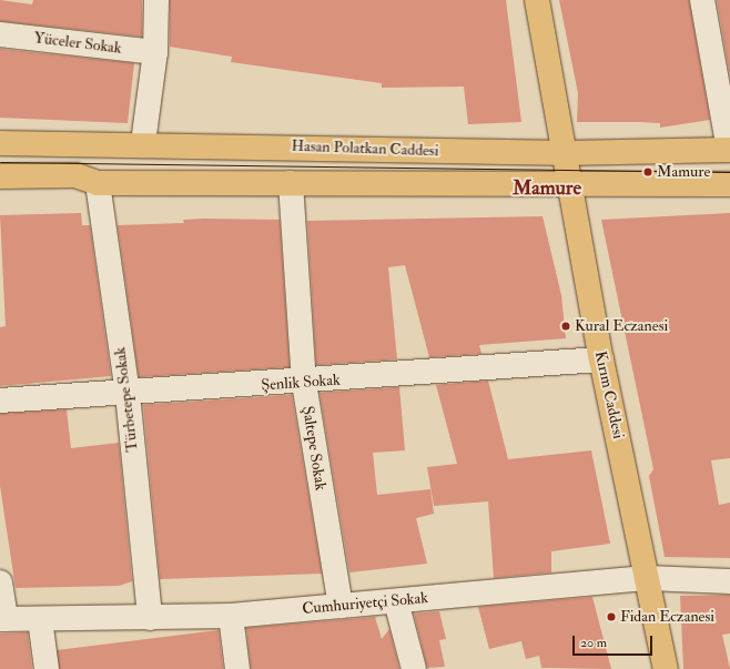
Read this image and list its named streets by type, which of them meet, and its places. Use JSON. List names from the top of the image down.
{
  "streets": {
    "main road": ["Hasan Polatkan Caddesi", "Kırım Caddesi"],
    "street": [
      "Yüceler Sokak",
      "Şenlik Sokak",
      "Türbetepe Sokak",
      "Şaltepe Sokak",
      "Cumhuriyetçi Sokak"
    ]
  },
  "crossings": [
    ["Hasan Polatkan Caddesi", "Kırım Caddesi"],
    ["Şenlik Sokak", "Kırım Caddesi"],
    ["Şenlik Sokak", "Türbetepe Sokak"],
    ["Şenlik Sokak", "Şaltepe Sokak"],
    ["Kırım Caddesi", "Cumhuriyetçi Sokak"],
    ["Türbetepe Sokak", "Cumhuriyetçi Sokak"],
    ["Şaltepe Sokak", "Cumhuriyetçi Sokak"]
  ],
  "districts": ["Mamure"],
  "places": ["Mamure", "Kural Eczanesi", "Fidan Eczanesi"],
  "scale_bar": "20 m"
}
